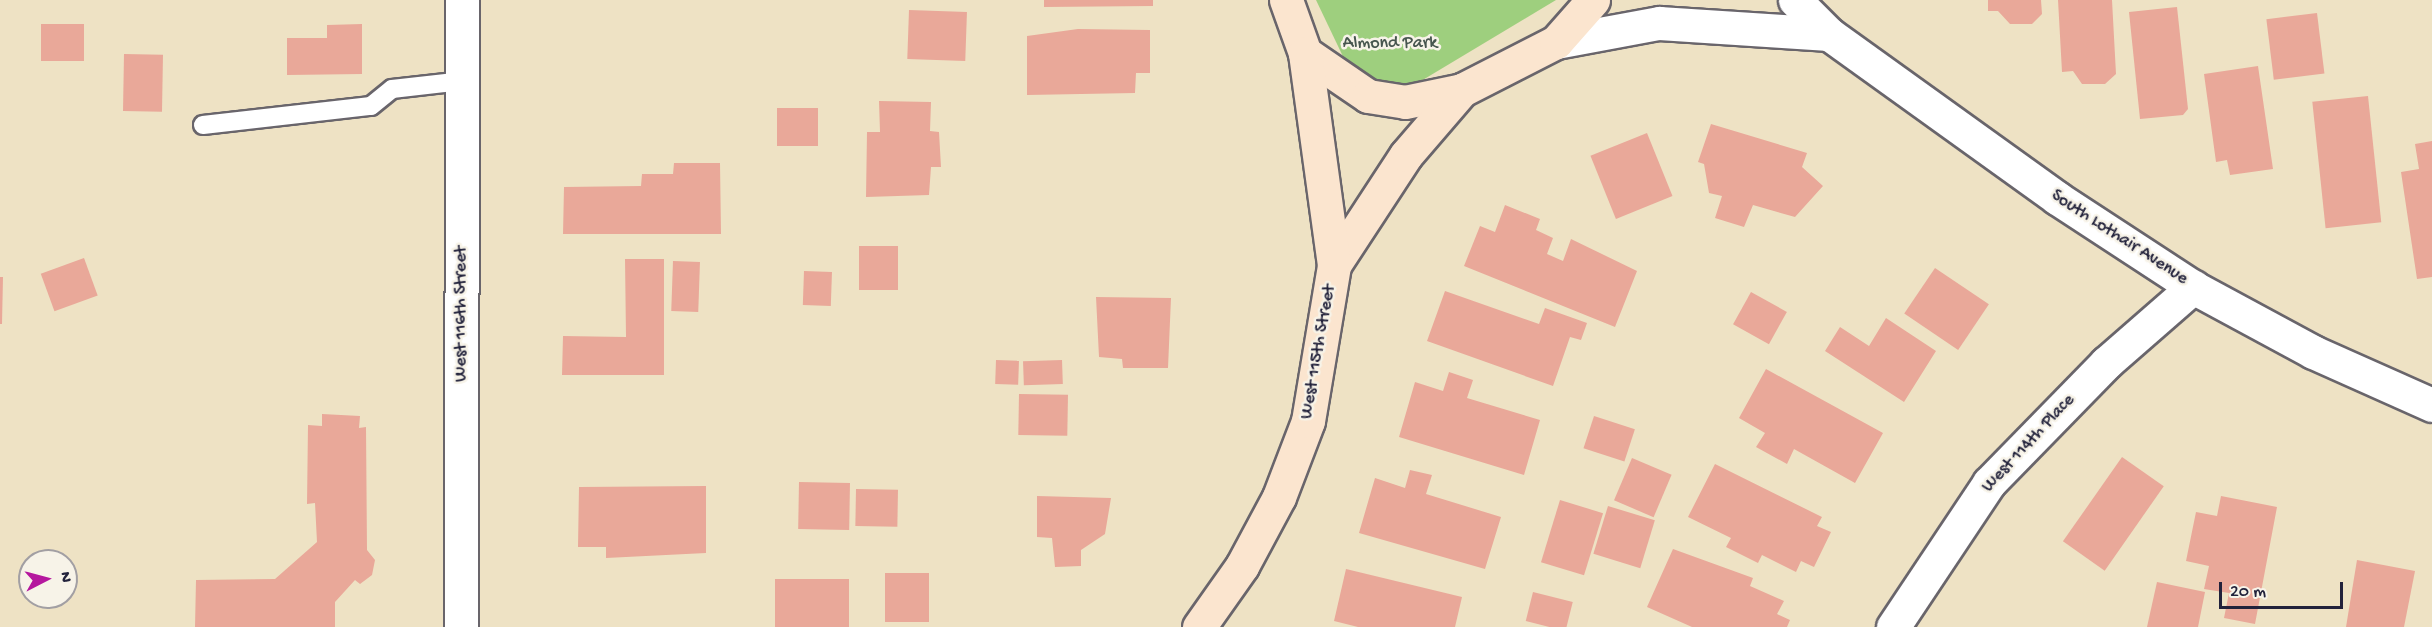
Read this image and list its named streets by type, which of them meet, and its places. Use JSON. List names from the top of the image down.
{
  "streets": {
    "street": [
      "South Lothair Avenue",
      "West 116th Street",
      "West 115th Street",
      "West 114th Place"
    ]
  },
  "crossings": [
    ["South Lothair Avenue", "West 114th Place"]
  ],
  "parks": ["Almond Park"],
  "scale_bar": "20 m",
  "north": "right"
}
